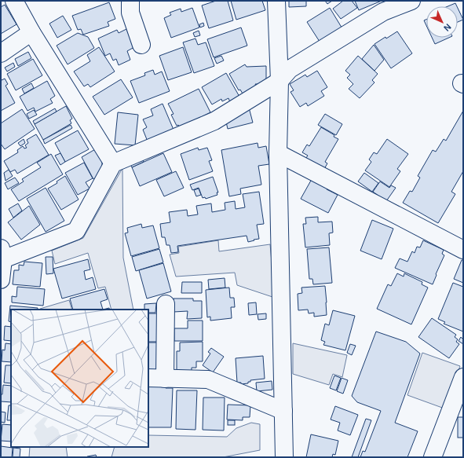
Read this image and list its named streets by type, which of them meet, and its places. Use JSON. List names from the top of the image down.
{
  "north": "bottom right"
}
